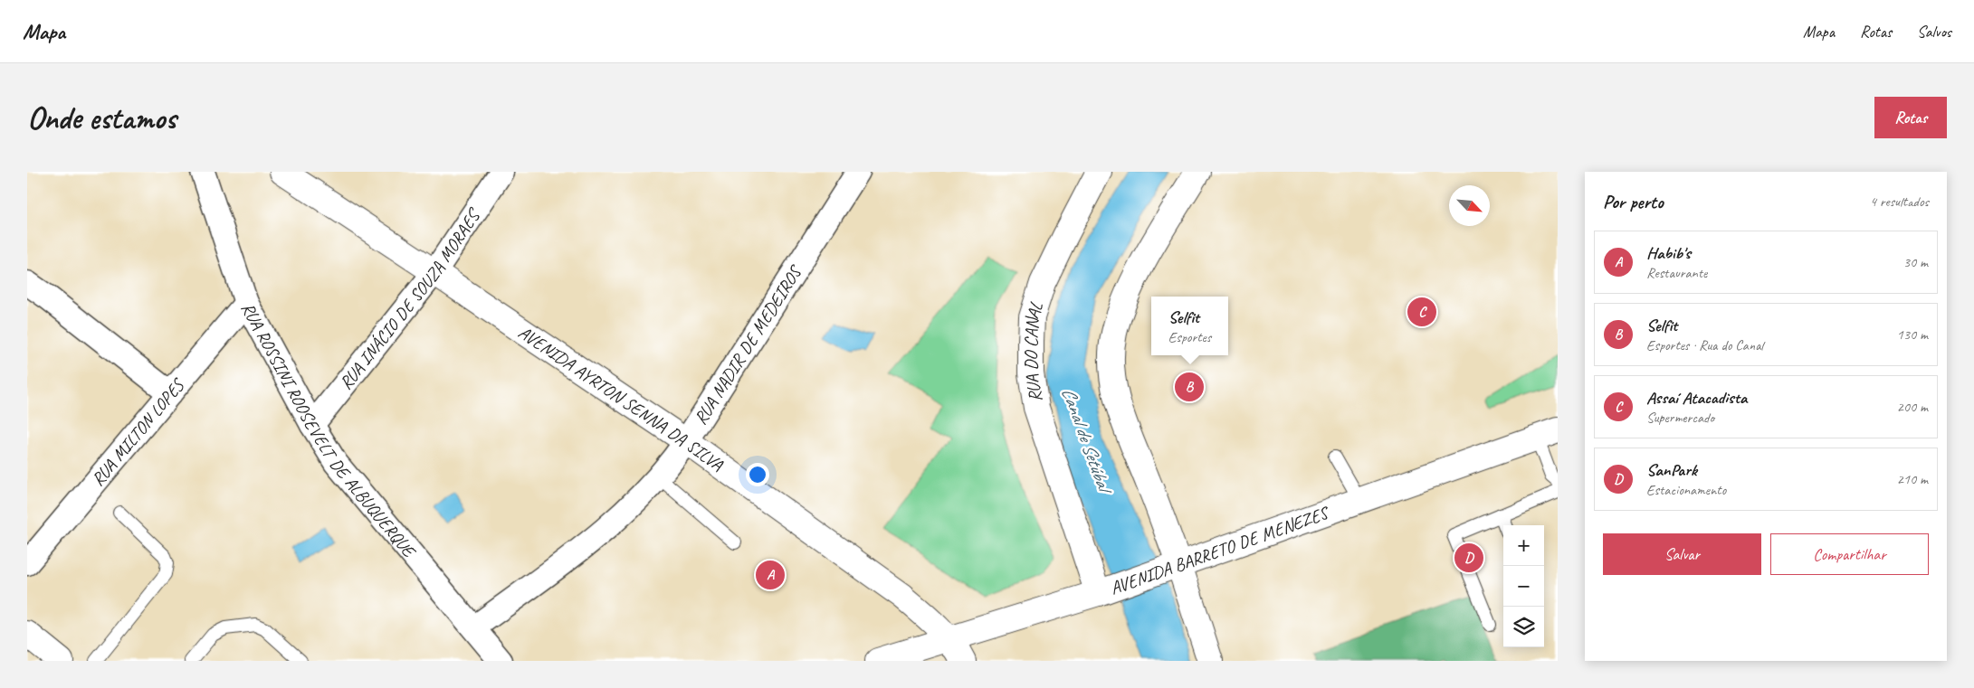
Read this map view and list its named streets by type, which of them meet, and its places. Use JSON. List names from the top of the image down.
{
  "streets": {
    "main road": ["RUA DO CANAL", "AVENIDA AYRTON SENNA DA SILVA", "AVENIDA BARRETO DE MENEZES"],
    "street": [
      "RUA INÁCIO DE SOUZA MORAES",
      "RUA NADIR DE MEDEIROS",
      "RUA ROSSINI ROOSEVELT DE ALBUQUERQUE",
      "RUA MILTON LOPES"
    ]
  },
  "crossings": [
    ["RUA INÁCIO DE SOUZA MORAES", "AVENIDA AYRTON SENNA DA SILVA"],
    ["RUA INÁCIO DE SOUZA MORAES", "RUA ROSSINI ROOSEVELT DE ALBUQUERQUE"],
    ["RUA NADIR DE MEDEIROS", "AVENIDA AYRTON SENNA DA SILVA"],
    ["RUA NADIR DE MEDEIROS", "RUA ROSSINI ROOSEVELT DE ALBUQUERQUE"],
    ["RUA DO CANAL", "AVENIDA BARRETO DE MENEZES"],
    ["AVENIDA AYRTON SENNA DA SILVA", "AVENIDA BARRETO DE MENEZES"],
    ["RUA ROSSINI ROOSEVELT DE ALBUQUERQUE", "RUA MILTON LOPES"]
  ],
  "water": ["Canal de Setúbal"],
  "north": "bottom right",
  "page": {
    "header": "Mapa",
    "nav": ["Mapa", "Rotas", "Salvos"],
    "buttons": [
      "Rotas",
      ["Salvar", "Compartilhar"]
    ],
    "title": "Onde estamos",
    "heading": ["Por perto", "4 resultados"],
    "list": [
      {
        "mark": "A",
        "name": "Habib's",
        "note": "Restaurante",
        "value": "30 m"
      },
      {
        "mark": "B",
        "name": "Selfit",
        "note": "Esportes · Rua do Canal",
        "value": "130 m"
      },
      {
        "mark": "C",
        "name": "Assaí Atacadista",
        "note": "Supermercado",
        "value": "200 m"
      },
      {
        "mark": "D",
        "name": "SanPark",
        "note": "Estacionamento",
        "value": "210 m"
      }
    ],
    "pins": [
      "C",
      "B",
      "D",
      "A"
    ],
    "popup": ["Selfit", "Esportes"],
    "map_buttons": ["+", "−"]
  }
}
